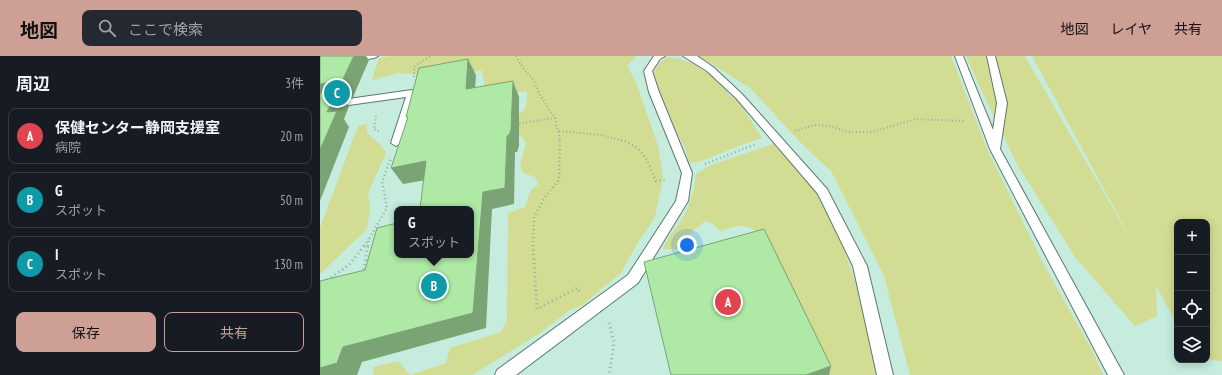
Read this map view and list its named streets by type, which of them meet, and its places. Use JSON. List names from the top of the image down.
{
  "page": {
    "header": "地図",
    "search": "ここで検索",
    "nav": ["地図", "レイヤ", "共有"],
    "heading": ["周辺", "3件"],
    "pins": ["C", "B", "A"],
    "list": [
      {
        "mark": "A",
        "name": "保健センター静岡支援室",
        "note": "病院",
        "value": "20 m"
      },
      {
        "mark": "B",
        "name": "G",
        "note": "スポット",
        "value": "50 m"
      },
      {
        "mark": "C",
        "name": "I",
        "note": "スポット",
        "value": "130 m"
      }
    ],
    "popup": ["G", "スポット"],
    "map_buttons": ["+", "−"],
    "buttons": ["保存", "共有"]
  }
}
